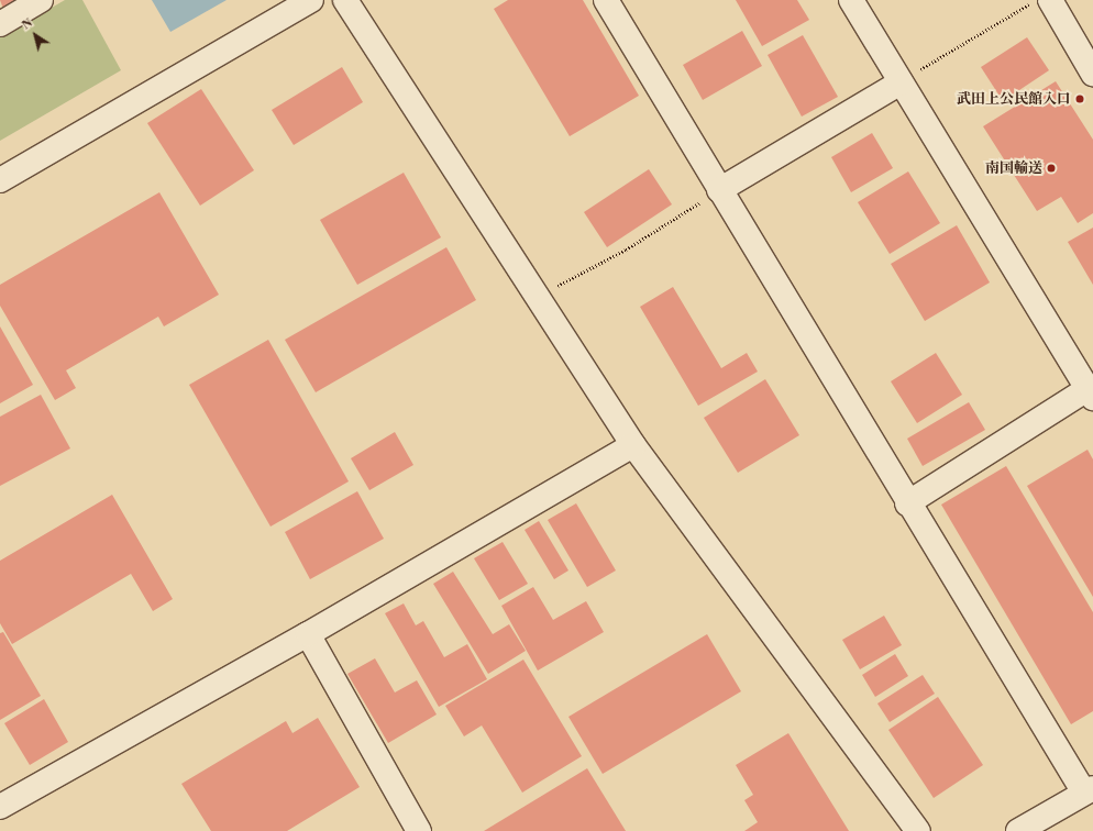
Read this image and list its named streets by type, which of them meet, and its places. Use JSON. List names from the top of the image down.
{
  "places": ["武田上公民館入口", "南国輸送"],
  "north": "top left"
}
